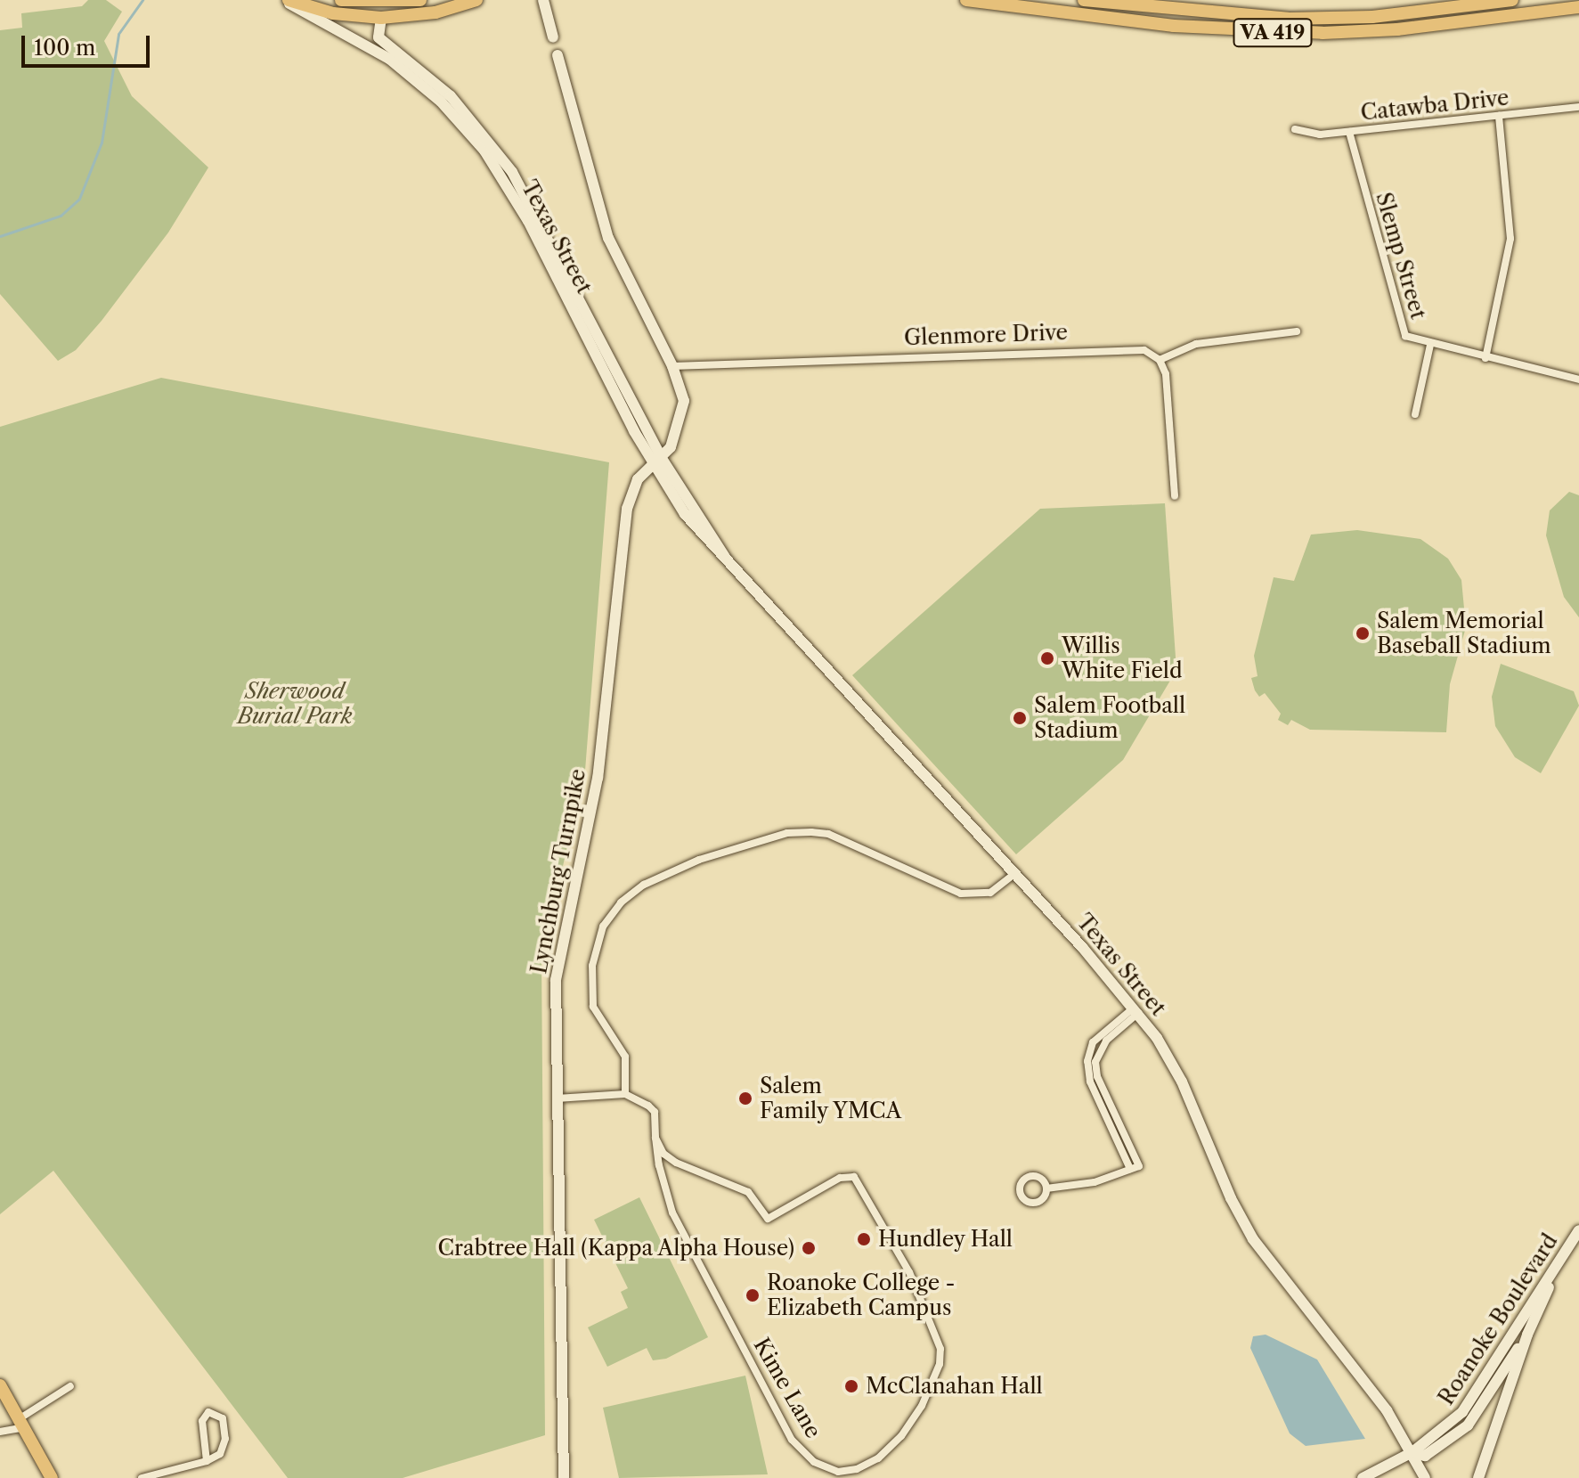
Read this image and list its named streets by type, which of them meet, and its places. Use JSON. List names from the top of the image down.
{
  "streets": {
    "main road": [
      "VA 419",
      "Texas Street",
      "Lynchburg Turnpike",
      "Roanoke Boulevard"
    ],
    "street": [
      "Catawba Drive",
      "Slemp Street",
      "Glenmore Drive",
      "Kime Lane"
    ]
  },
  "crossings": [
    ["Catawba Drive", "Slemp Street"],
    ["Texas Street", "Lynchburg Turnpike"],
    ["Texas Street", "Roanoke Boulevard"],
    ["Glenmore Drive", "Lynchburg Turnpike"]
  ],
  "parks": ["Sherwood Burial Park"],
  "places": [
    "Salem Memorial Baseball Stadium",
    "Willis White Field",
    "Salem Football Stadium",
    "Salem Family YMCA",
    "Hundley Hall",
    "Crabtree Hall (Kappa Alpha House)",
    "Roanoke College - Elizabeth Campus",
    "McClanahan Hall"
  ],
  "scale_bar": "100 m"
}
